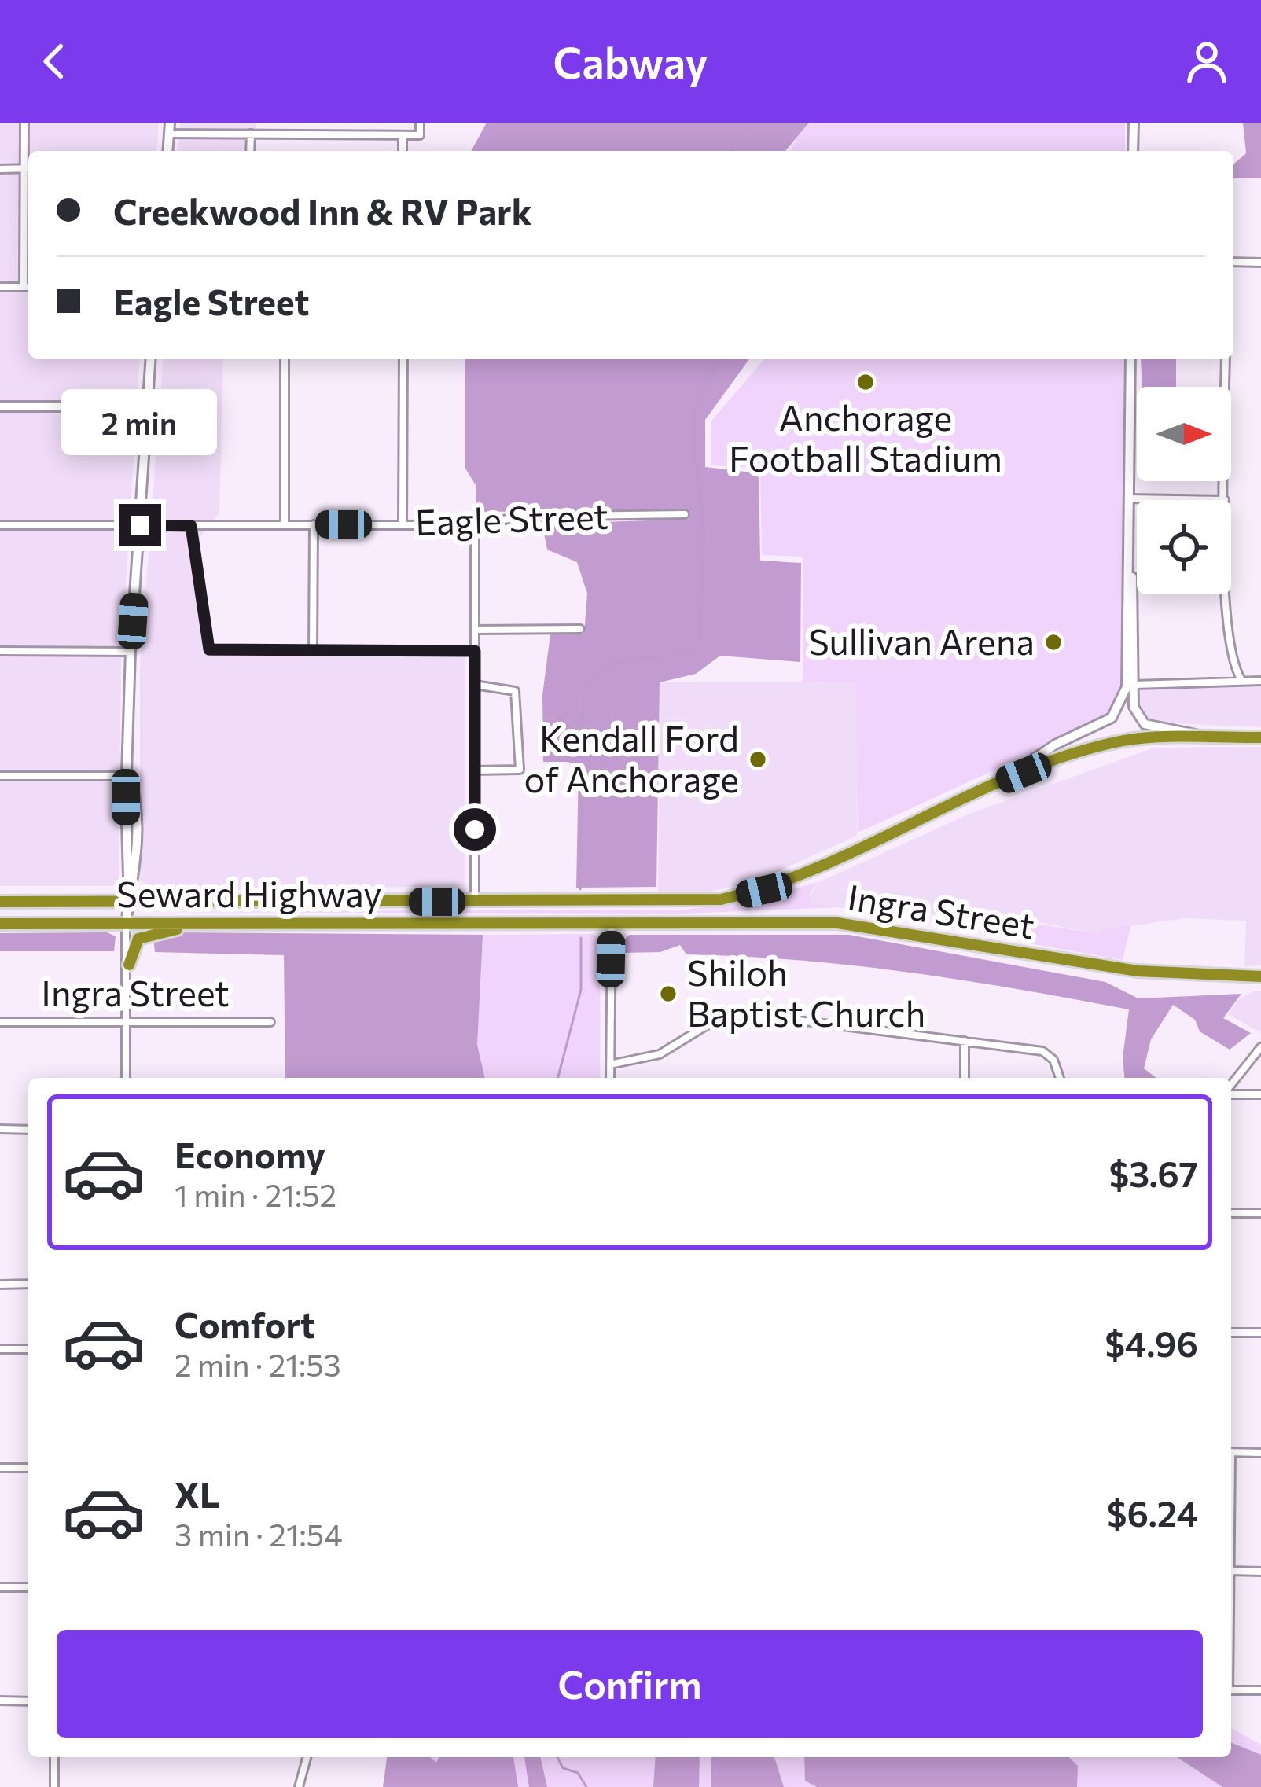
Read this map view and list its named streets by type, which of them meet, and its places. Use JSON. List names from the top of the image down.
{
  "streets": {
    "highway": ["Seward Highway", "Ingra Street"],
    "street": ["Eagle Street"]
  },
  "crossings": [
    ["Seward Highway", "Ingra Street"]
  ],
  "places": [
    "Anchorage Football Stadium",
    "Sullivan Arena",
    "Kendall Ford of Anchorage",
    "Shiloh Baptist Church"
  ],
  "north": "right",
  "page": {
    "header": "Cabway",
    "banner": ["Creekwood Inn & RV Park", "Eagle Street"],
    "bubble": "2 min",
    "list": [
      {
        "name": "Economy",
        "note": "1 min · 21:52",
        "value": "$3.67"
      },
      {
        "name": "Comfort",
        "note": "2 min · 21:53",
        "value": "$4.96"
      },
      {
        "name": "XL",
        "note": "3 min · 21:54",
        "value": "$6.24"
      }
    ],
    "buttons": "Confirm"
  }
}
